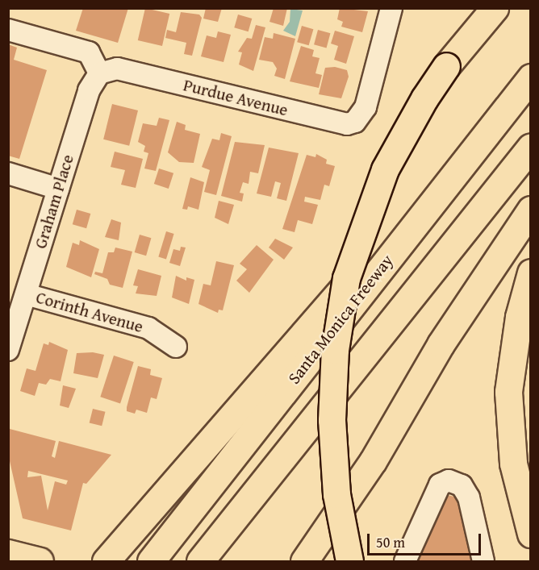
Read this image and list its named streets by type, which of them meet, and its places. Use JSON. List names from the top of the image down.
{
  "streets": {
    "highway": ["Santa Monica Freeway"],
    "street": ["Purdue Avenue", "Graham Place", "Corinth Avenue"]
  },
  "crossings": [
    ["Purdue Avenue", "Graham Place"],
    ["Graham Place", "Corinth Avenue"]
  ],
  "scale_bar": "50 m"
}
